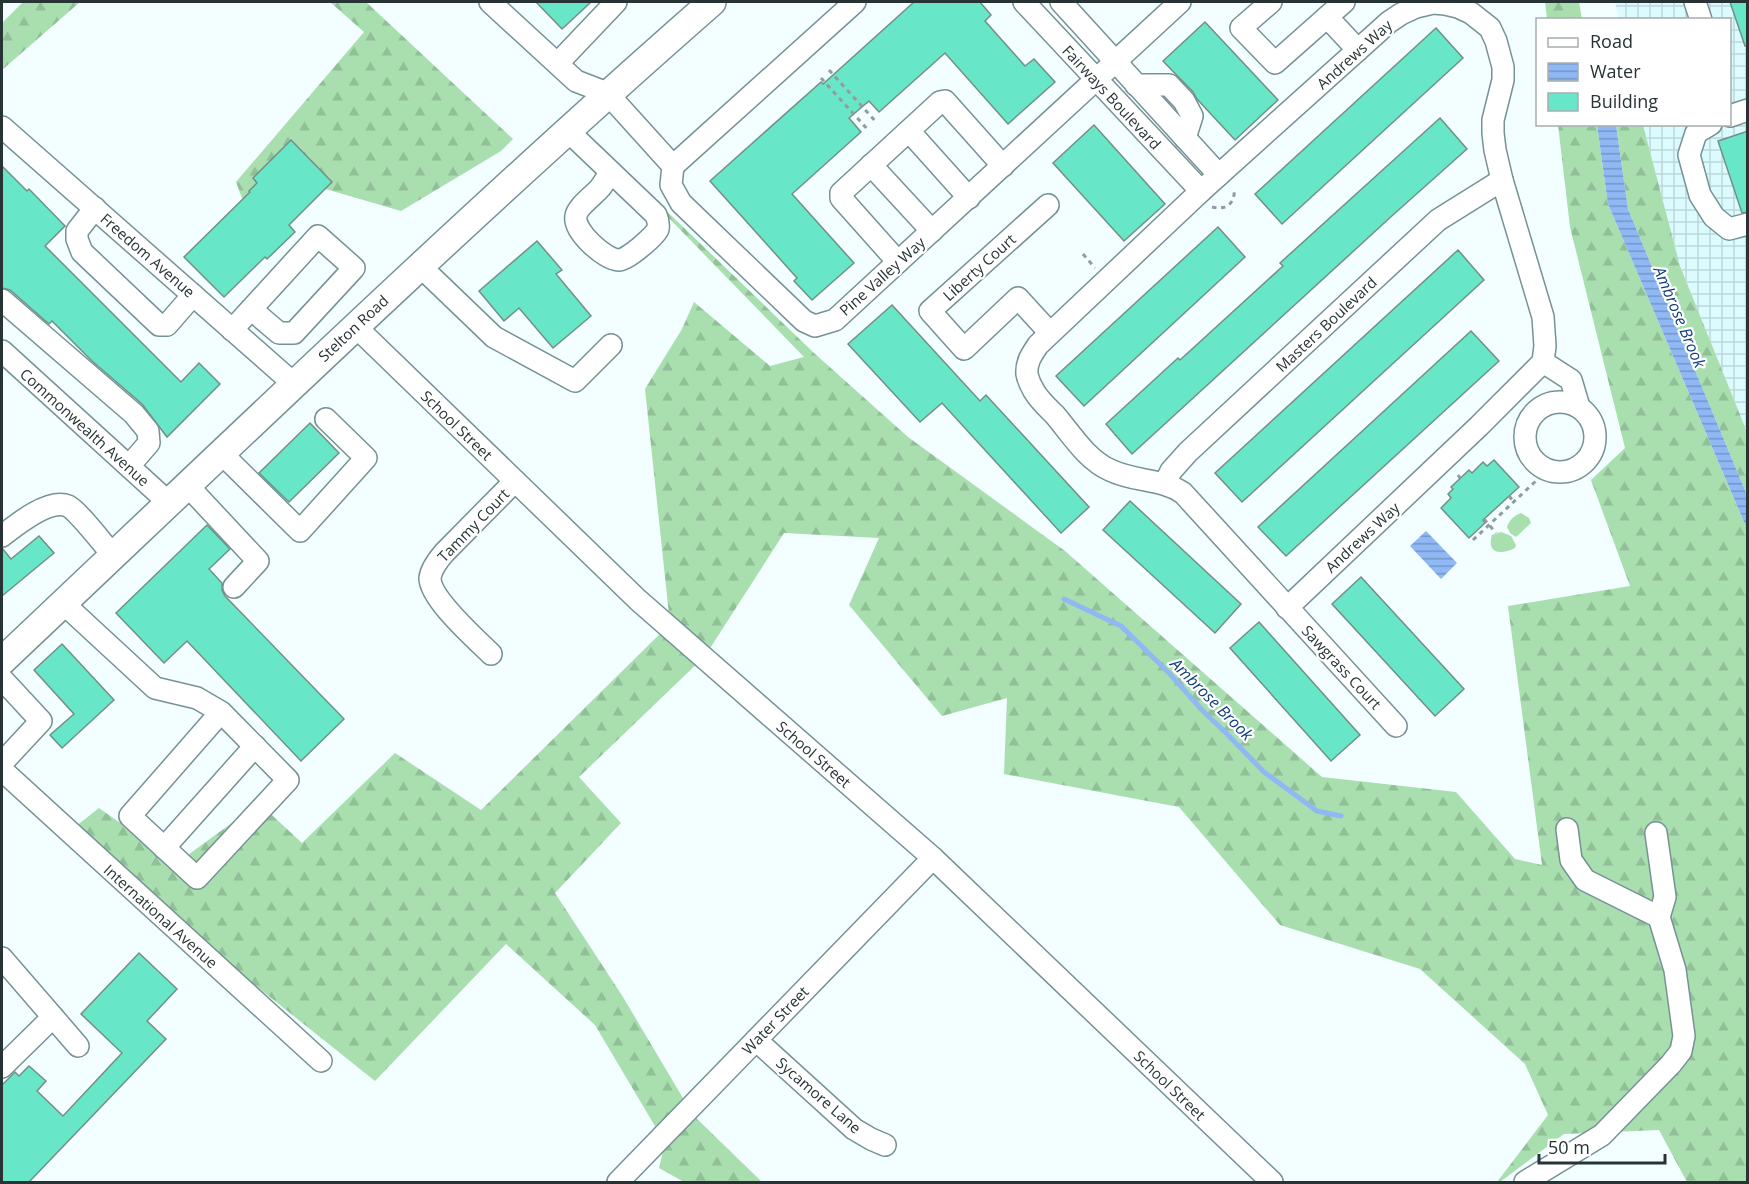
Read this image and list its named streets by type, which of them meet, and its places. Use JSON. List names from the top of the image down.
{
  "streets": {
    "main road": ["Stelton Road"],
    "street": [
      "Andrews Way",
      "Fairways Boulevard",
      "Freedom Avenue",
      "Liberty Court",
      "Pine Valley Way",
      "Masters Boulevard",
      "School Street",
      "Commonwealth Avenue",
      "Tammy Court",
      "Sawgrass Court",
      "International Avenue",
      "Water Street",
      "Sycamore Lane"
    ]
  },
  "crossings": [
    ["Andrews Way", "Fairways Boulevard"],
    ["Andrews Way", "Liberty Court"],
    ["Andrews Way", "Masters Boulevard"],
    ["Andrews Way", "Sawgrass Court"],
    ["Fairways Boulevard", "Pine Valley Way"],
    ["Freedom Avenue", "Stelton Road"],
    ["Stelton Road", "School Street"],
    ["Stelton Road", "Commonwealth Avenue"],
    ["School Street", "Tammy Court"],
    ["School Street", "Water Street"],
    ["Water Street", "Sycamore Lane"]
  ],
  "water": ["Ambrose Brook"],
  "legend": ["Road", "Water", "Building"],
  "scale_bar": "50 m"
}
